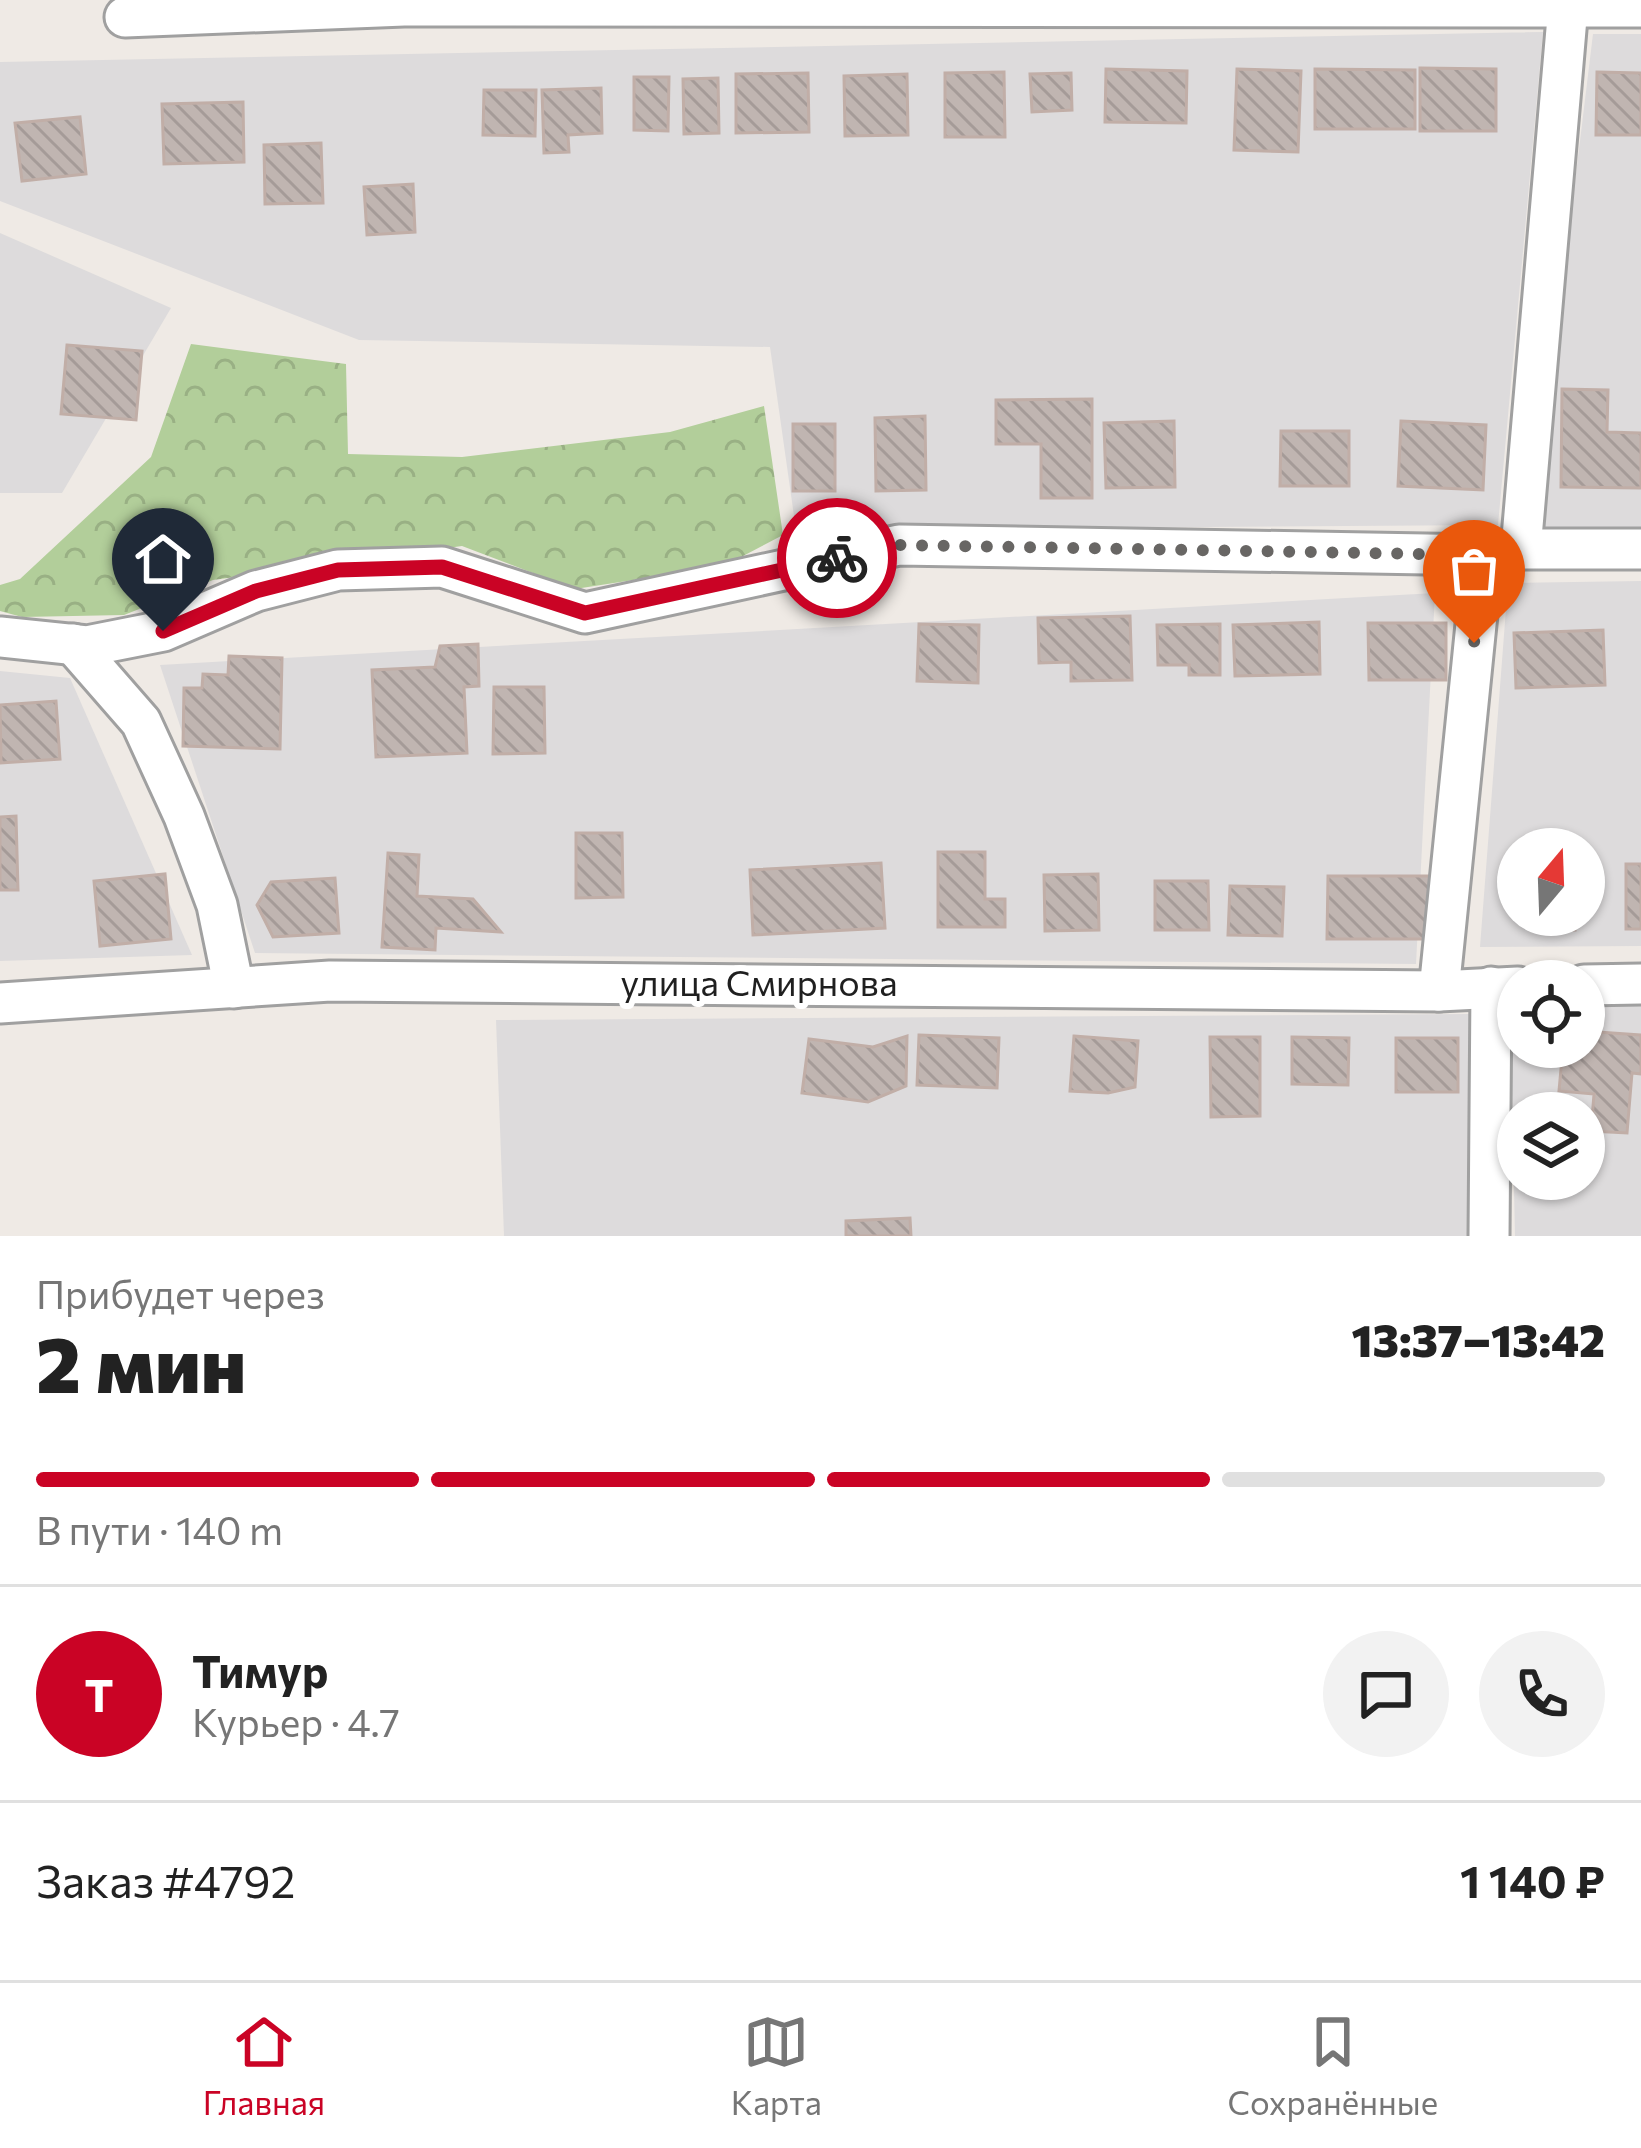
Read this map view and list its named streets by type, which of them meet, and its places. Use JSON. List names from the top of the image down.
{
  "streets": {
    "street": ["улица Смирнова"]
  },
  "north": "top",
  "page": {
    "heading": ["2 мин", "Прибудет через", "13:37–13:42"],
    "panel": [
      "Тимур",
      "Курьер · 4.7",
      "Заказ #4792",
      "1 140 ₽"
    ],
    "bar": "В пути · 140 m",
    "round": "Т",
    "tabs": ["Главная", "Карта", "Сохранённые"]
  }
}
